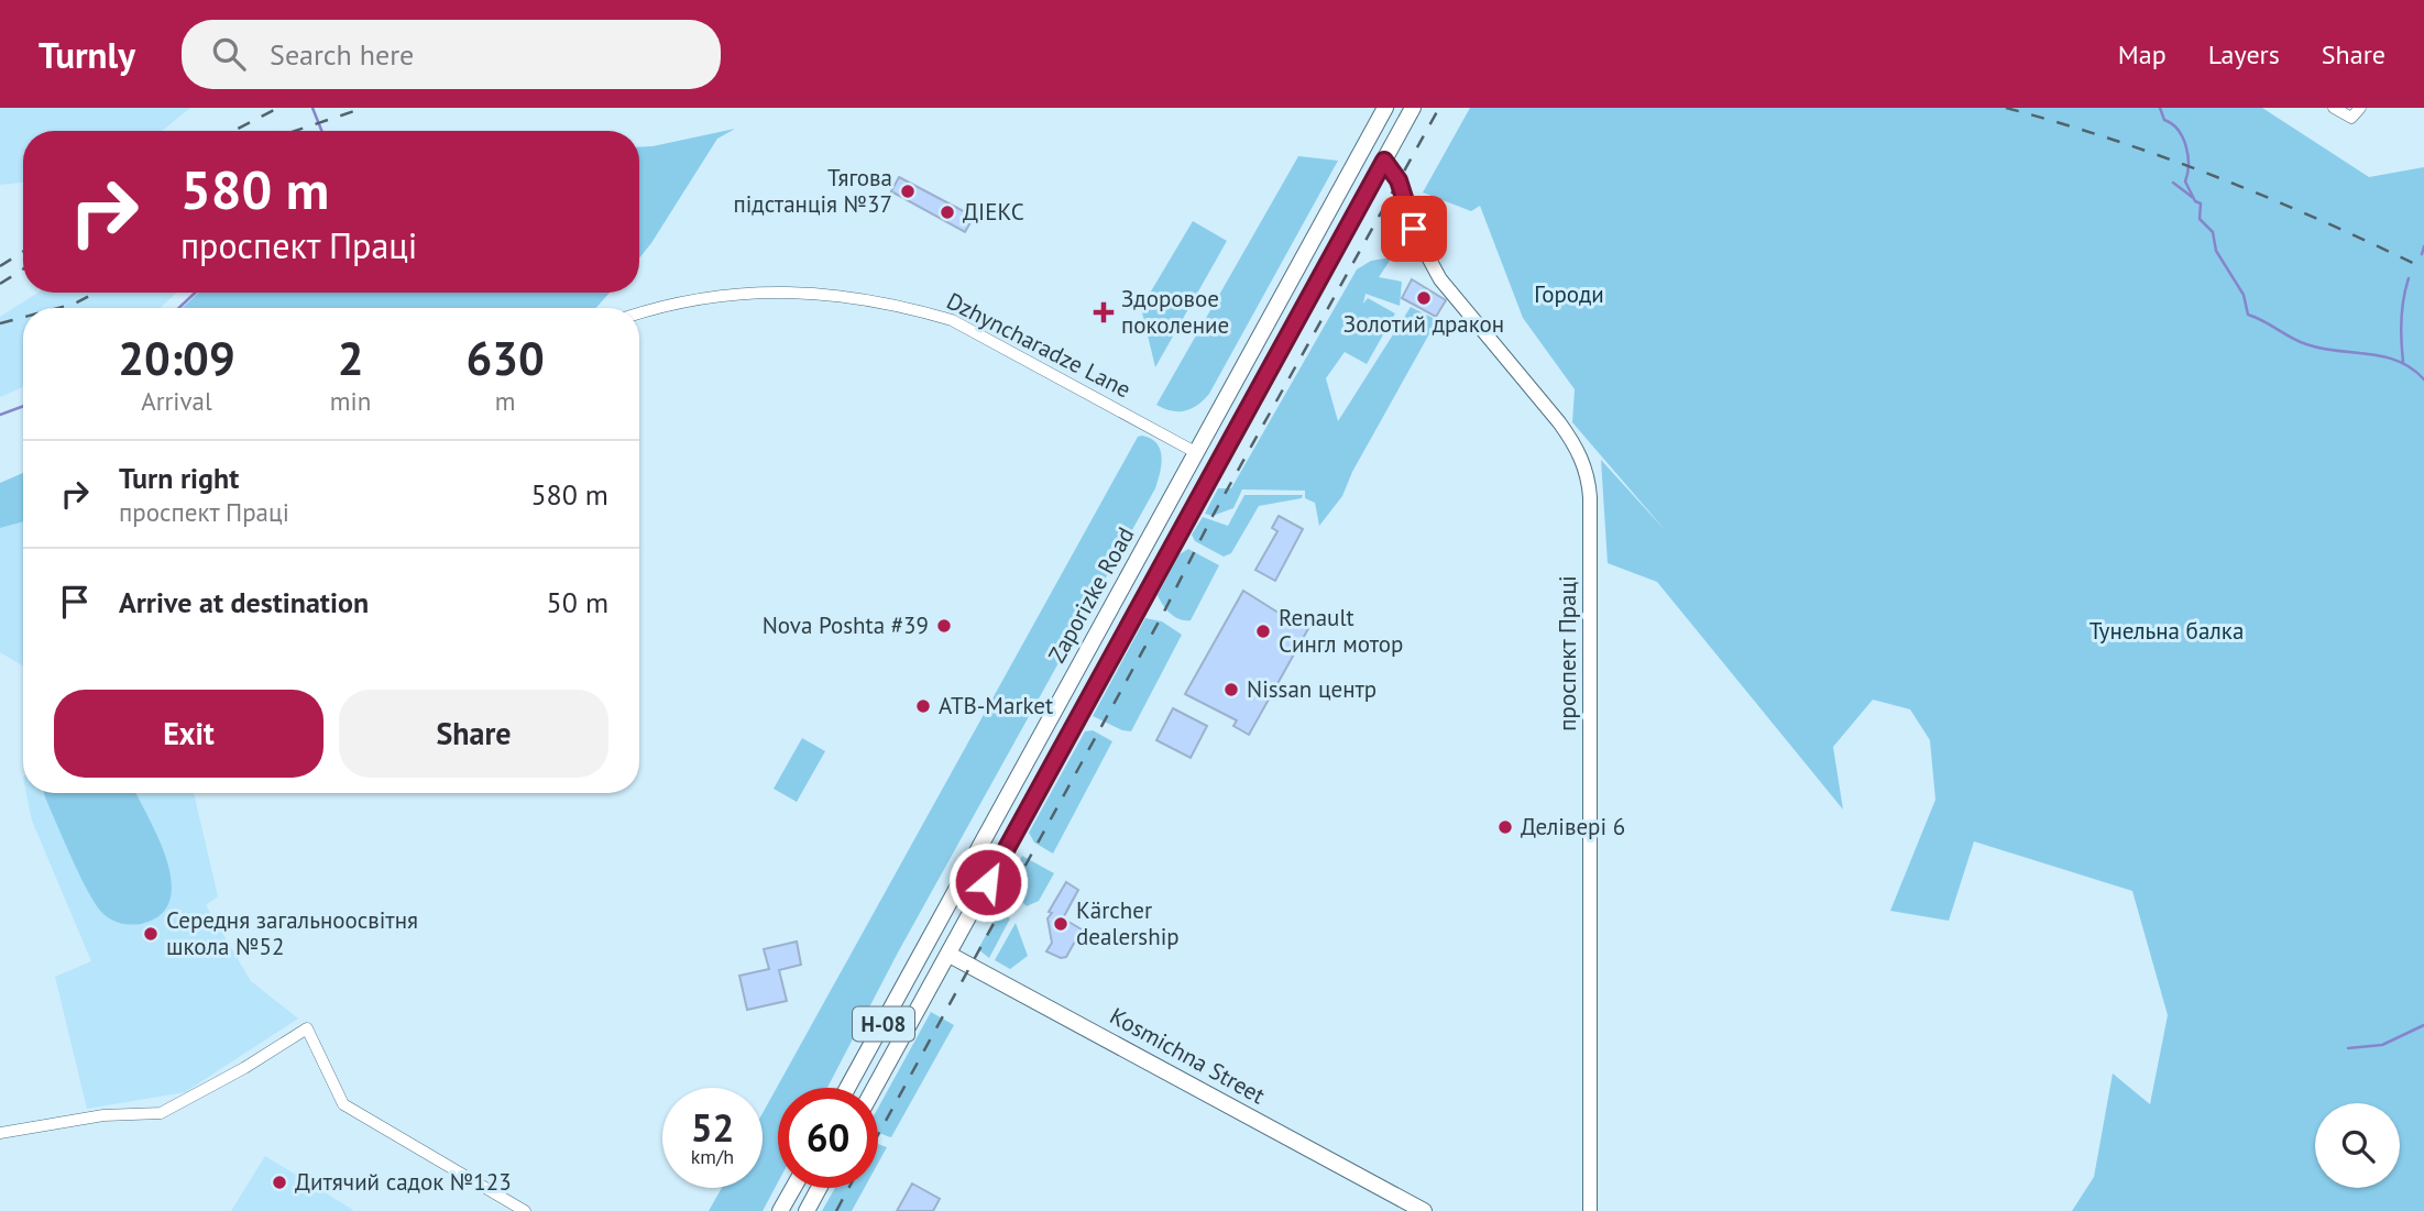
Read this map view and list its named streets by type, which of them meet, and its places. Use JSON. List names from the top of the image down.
{
  "streets": {
    "main road": ["Zaporizke Road", "Н-08", "Kosmichna Street"],
    "street": ["Dzhyncharadze Lane", "проспект Праці"]
  },
  "crossings": [
    ["Dzhyncharadze Lane", "Zaporizke Road"],
    ["Zaporizke Road", "проспект Праці"],
    ["Zaporizke Road", "Kosmichna Street"]
  ],
  "parks": ["Городи", "Тунельна балка"],
  "places": {
    "other": [
      "Тягова пiдстанцiя №37",
      "ДІЕКС",
      "Золотий дракон",
      "Nova Poshta #39",
      "Renault Сингл мотор",
      "Nissan центр",
      "ATB-Market",
      "Делівері 6",
      "Kärcher dealership",
      "Середня загальноосвітня школа №52",
      "Дитячий садок №123"
    ],
    "health": ["Здоровое поколение"]
  },
  "page": {
    "header": "Turnly",
    "search": "Search here",
    "nav": ["Map", "Layers", "Share"],
    "turn": ["580 m", "проспект Праці"],
    "eta": [
      "20:09",
      "Arrival",
      "2",
      "min",
      "630",
      "m"
    ],
    "list": [
      {
        "name": "Turn right",
        "note": "проспект Праці",
        "value": "580 m"
      },
      {
        "name": "Arrive at destination",
        "value": "50 m"
      }
    ],
    "buttons": ["Exit", "Share"],
    "speed": "52 km/h",
    "limit": "60"
  }
}
